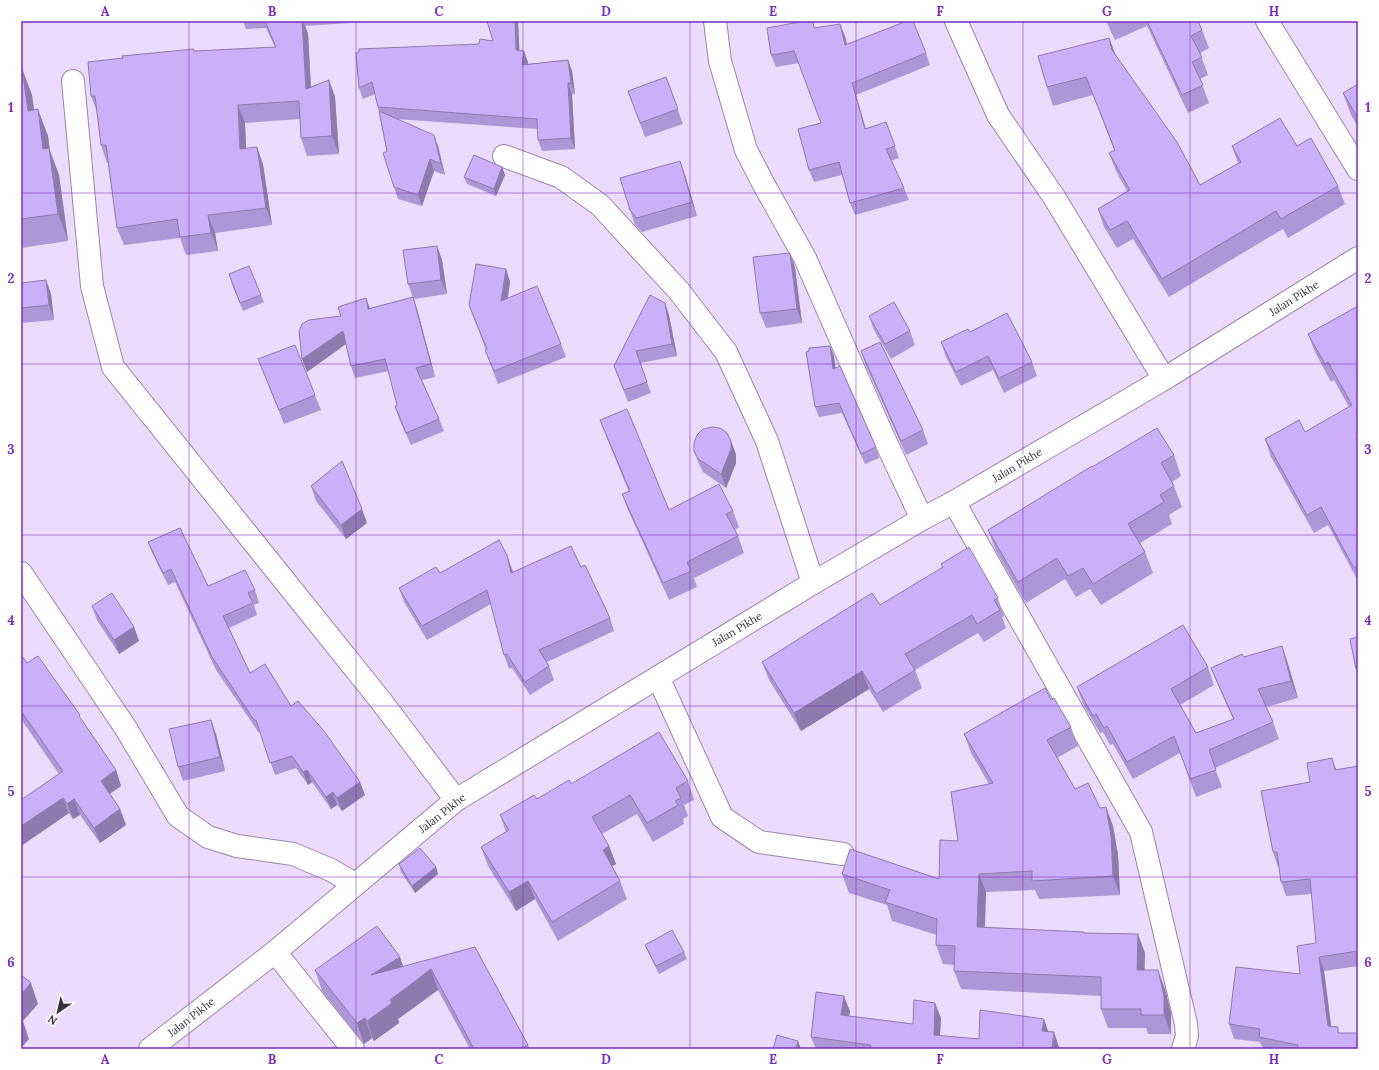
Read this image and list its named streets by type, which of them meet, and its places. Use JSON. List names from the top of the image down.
{
  "streets": {
    "main road": ["Jalan Pikhe"]
  },
  "north": "bottom left",
  "grid": {
    "columns": [
      "A",
      "B",
      "C",
      "D",
      "E",
      "F",
      "G",
      "H"
    ],
    "rows": [
      "1",
      "2",
      "3",
      "4",
      "5",
      "6"
    ]
  }
}
